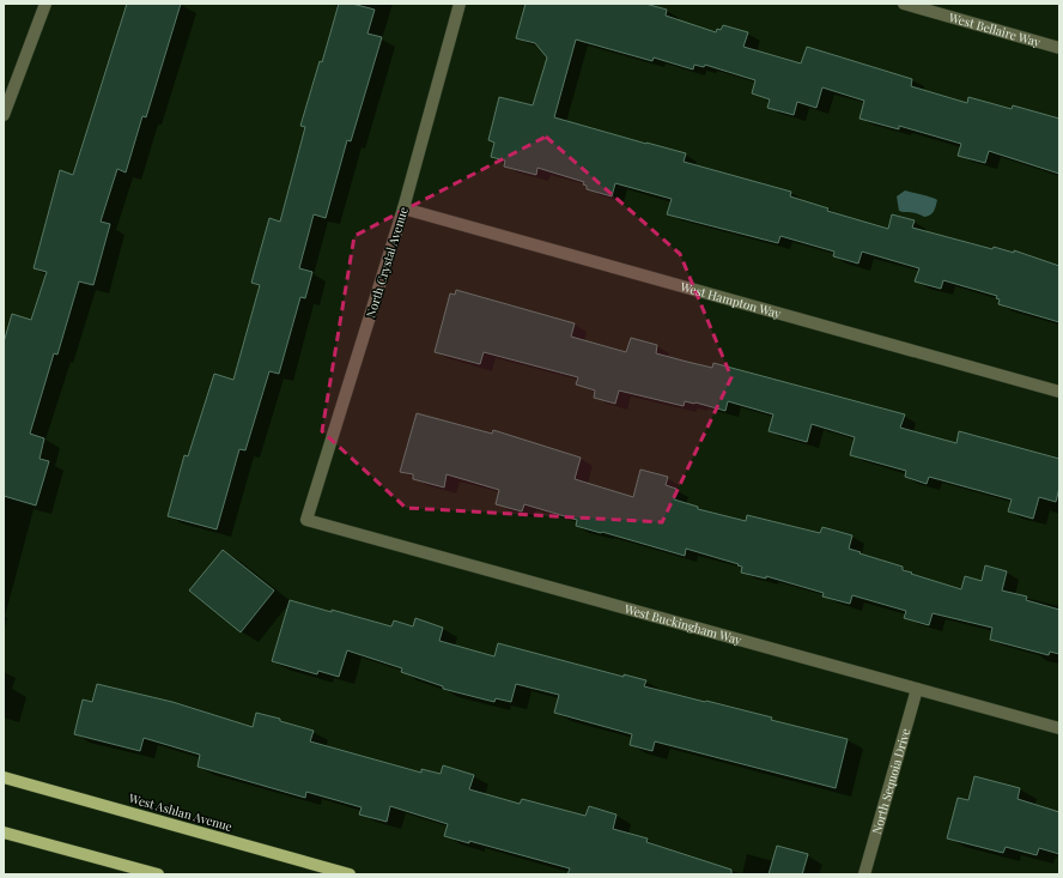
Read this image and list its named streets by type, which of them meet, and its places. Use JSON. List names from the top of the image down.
{
  "streets": {
    "main road": ["West Ashlan Avenue"],
    "street": [
      "West Bellaire Way",
      "North Crystal Avenue",
      "West Hampton Way",
      "West Buckingham Way",
      "North Sequoia Drive"
    ]
  },
  "crossings": [
    ["North Crystal Avenue", "West Hampton Way"],
    ["North Crystal Avenue", "West Buckingham Way"],
    ["West Buckingham Way", "North Sequoia Drive"]
  ]
}
